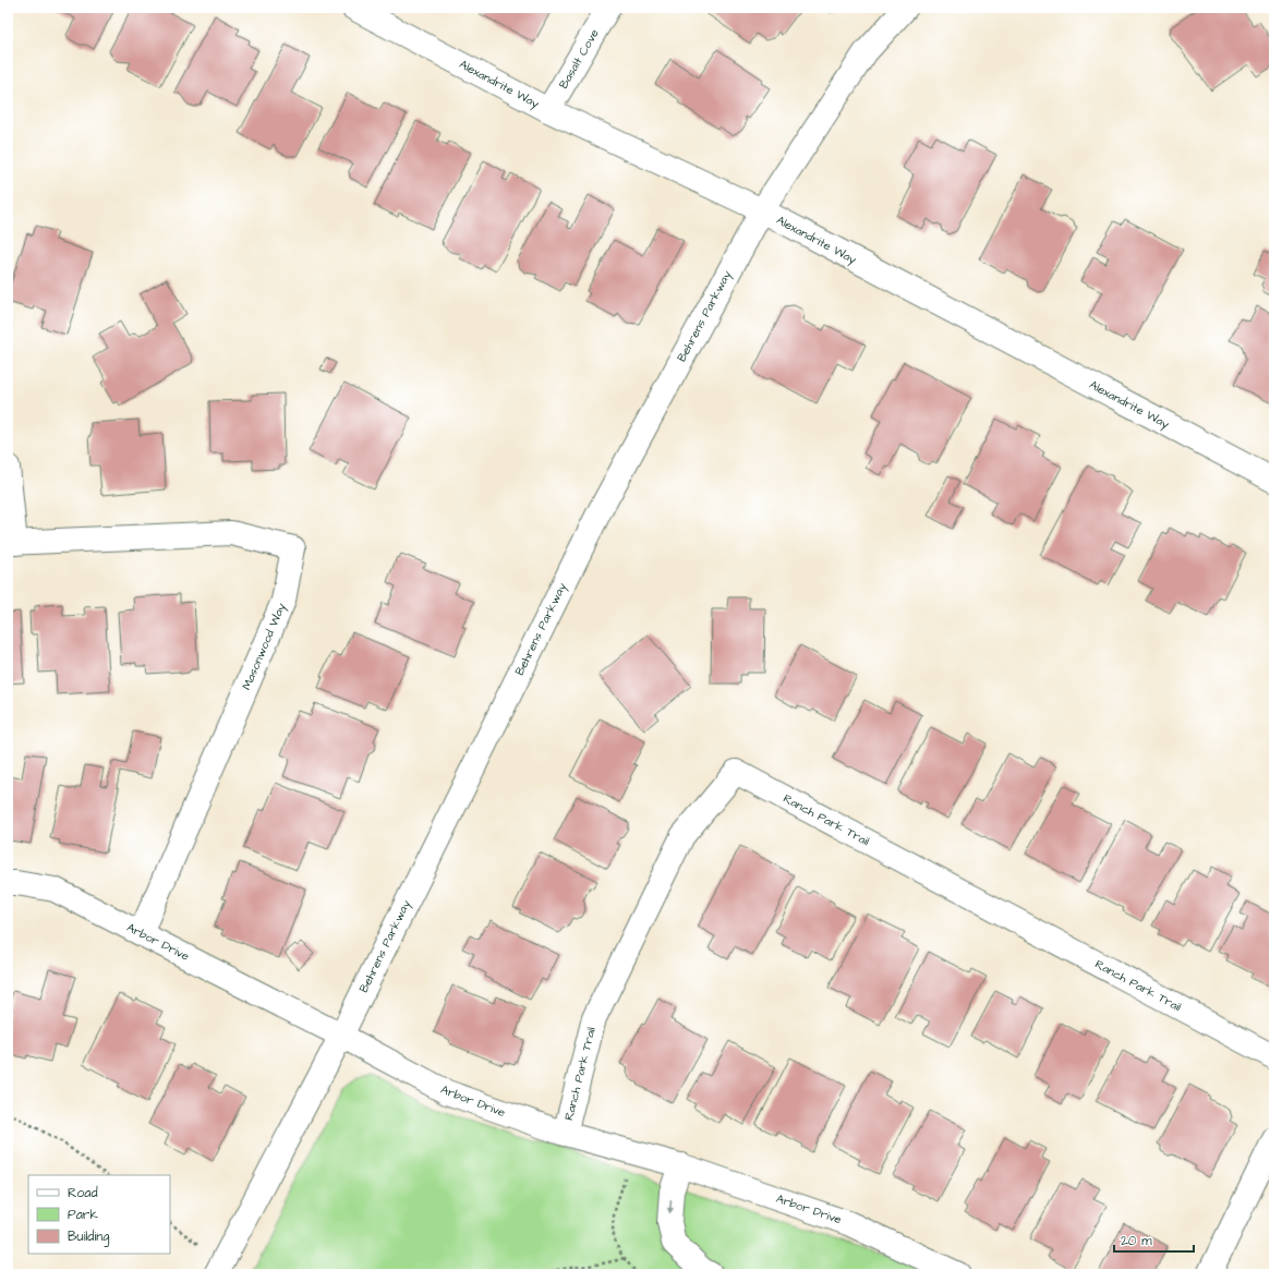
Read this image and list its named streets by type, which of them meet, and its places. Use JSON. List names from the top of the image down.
{
  "streets": {
    "street": [
      "Basalt Cove",
      "Alexandrite Way",
      "Behrens Parkway",
      "Masonwood Way",
      "Ranch Park Trail",
      "Arbor Drive"
    ]
  },
  "crossings": [
    ["Basalt Cove", "Alexandrite Way"],
    ["Alexandrite Way", "Behrens Parkway"],
    ["Behrens Parkway", "Arbor Drive"],
    ["Masonwood Way", "Arbor Drive"],
    ["Ranch Park Trail", "Arbor Drive"]
  ],
  "legend": ["Road", "Park", "Building"],
  "scale_bar": "20 m"
}
